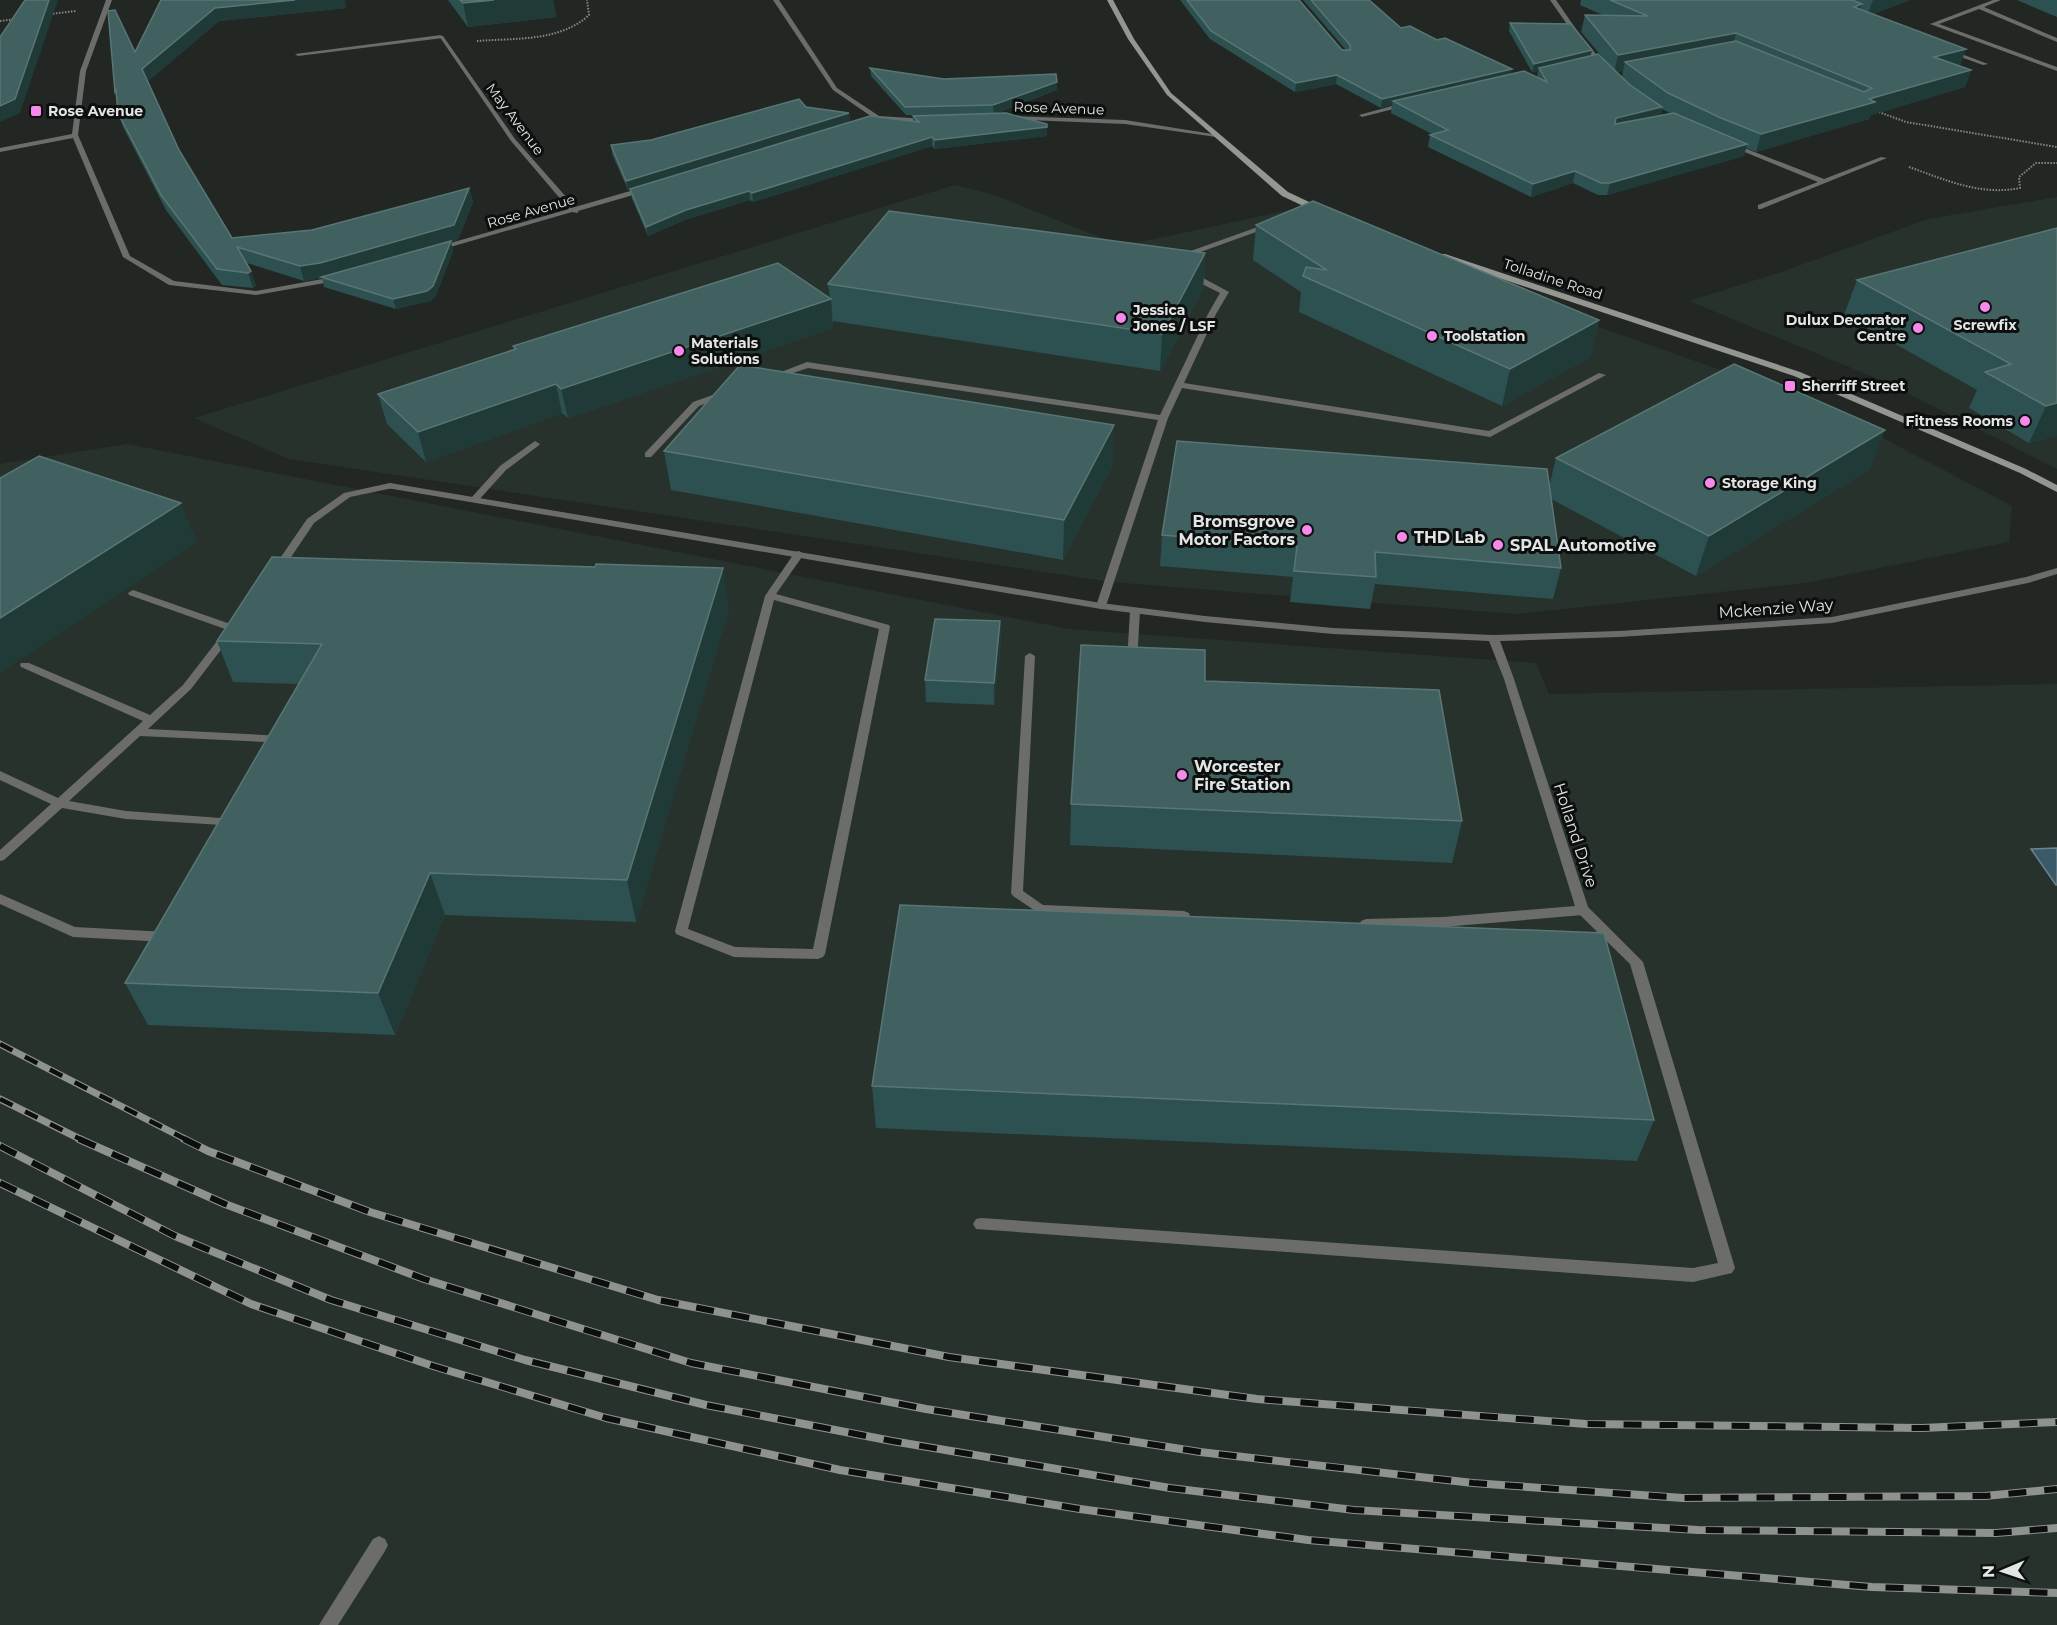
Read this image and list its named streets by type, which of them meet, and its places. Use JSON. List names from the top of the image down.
{
  "streets": {
    "main road": ["Tolladine Road"],
    "street": [
      "Rose Avenue",
      "May Avenue",
      "Mckenzie Way",
      "Holland Drive"
    ]
  },
  "crossings": [
    ["Rose Avenue", "May Avenue"],
    ["Mckenzie Way", "Holland Drive"]
  ],
  "places": {
    "transit": ["Rose Avenue", "Sherriff Street"],
    "other": [
      "Screwfix",
      "Jessica Jones / LSF",
      "Dulux Decorator Centre",
      "Toolstation",
      "Materials Solutions",
      "Fitness Rooms",
      "Storage King",
      "Bromsgrove Motor Factors",
      "THD Lab",
      "SPAL Automotive",
      "Worcester Fire Station"
    ]
  },
  "north": "left"
}
